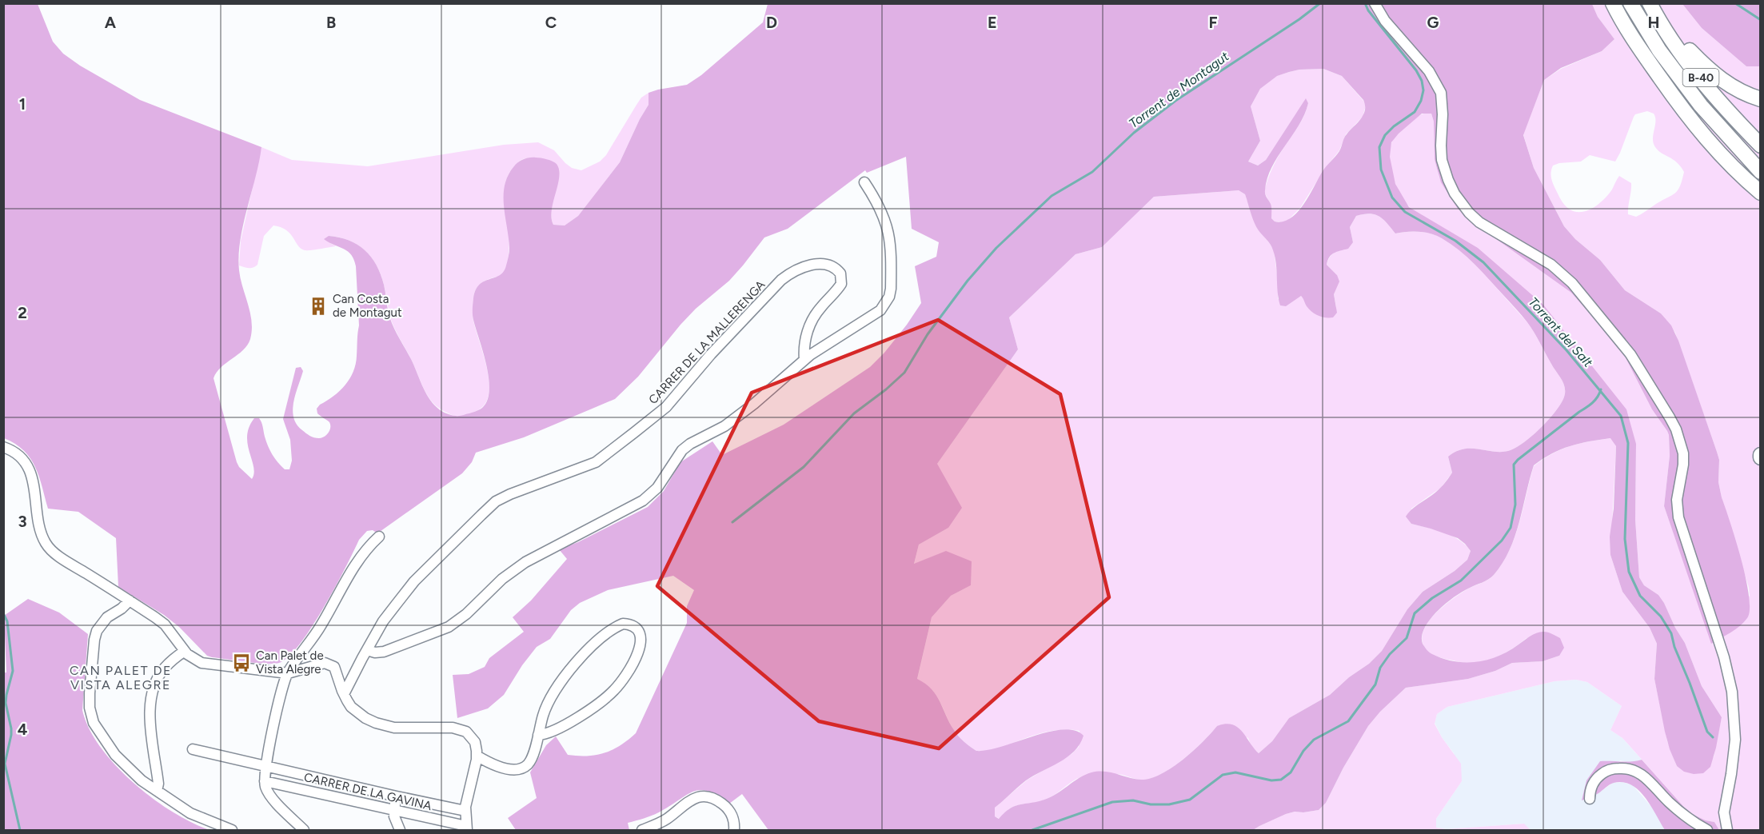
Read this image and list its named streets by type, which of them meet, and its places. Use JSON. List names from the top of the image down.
{
  "streets": {
    "highway": ["B-40"],
    "street": ["CARRER DE LA MALLERENGA", "CARRER DE LA GAVINA"]
  },
  "districts": ["CAN PALET DE VISTA ALEGRE"],
  "water": ["Torrent de Montagut", "Torrent del Salt"],
  "places": {
    "building": ["Can Costa de Montagut"],
    "bus stop": ["Can Palet de Vista Alegre"]
  },
  "grid": {
    "columns": [
      "A",
      "B",
      "C",
      "D",
      "E",
      "F",
      "G",
      "H"
    ],
    "rows": [
      "1",
      "2",
      "3",
      "4"
    ]
  }
}
